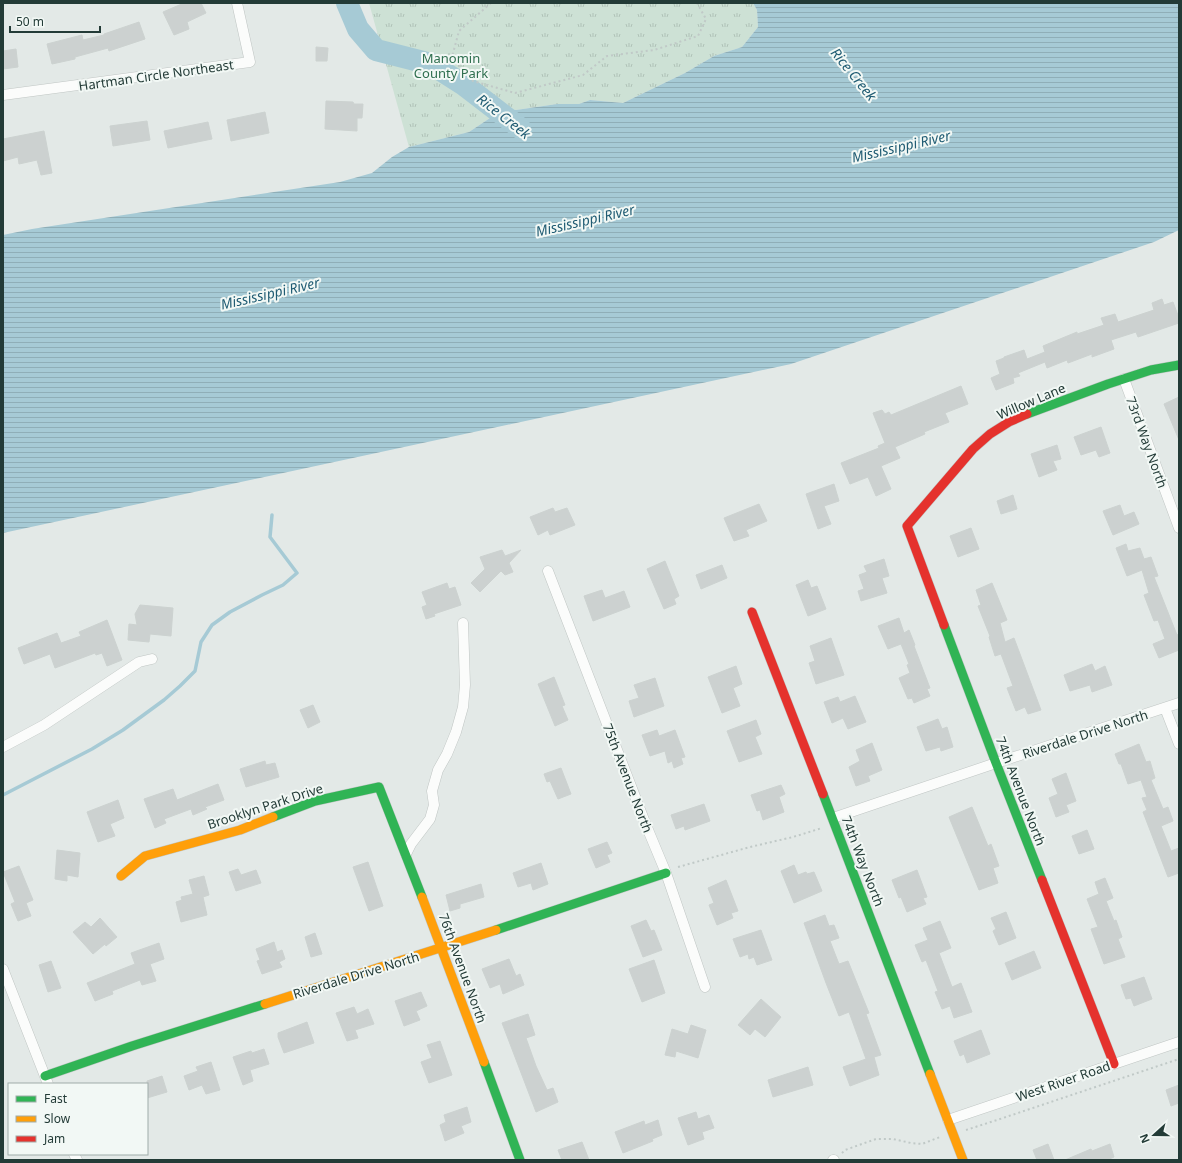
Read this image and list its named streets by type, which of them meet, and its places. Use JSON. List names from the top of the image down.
{
  "streets": {
    "street": [
      "Hartman Circle Northeast",
      "Willow Lane",
      "73rd Way North",
      "Riverdale Drive North",
      "75th Avenue North",
      "74th Avenue North",
      "Brooklyn Park Drive",
      "74th Way North",
      "76th Avenue North",
      "West River Road"
    ]
  },
  "crossings": [
    ["Willow Lane", "73rd Way North"],
    ["Willow Lane", "74th Avenue North"],
    ["Riverdale Drive North", "75th Avenue North"],
    ["Riverdale Drive North", "74th Avenue North"],
    ["Riverdale Drive North", "74th Way North"],
    ["Riverdale Drive North", "76th Avenue North"],
    ["74th Avenue North", "West River Road"],
    ["Brooklyn Park Drive", "76th Avenue North"],
    ["74th Way North", "West River Road"]
  ],
  "water": ["Rice Creek", "Mississippi River"],
  "parks": ["Manomin County Park"],
  "legend": ["Fast", "Slow", "Jam"],
  "scale_bar": "50 m",
  "north": "left"
}
